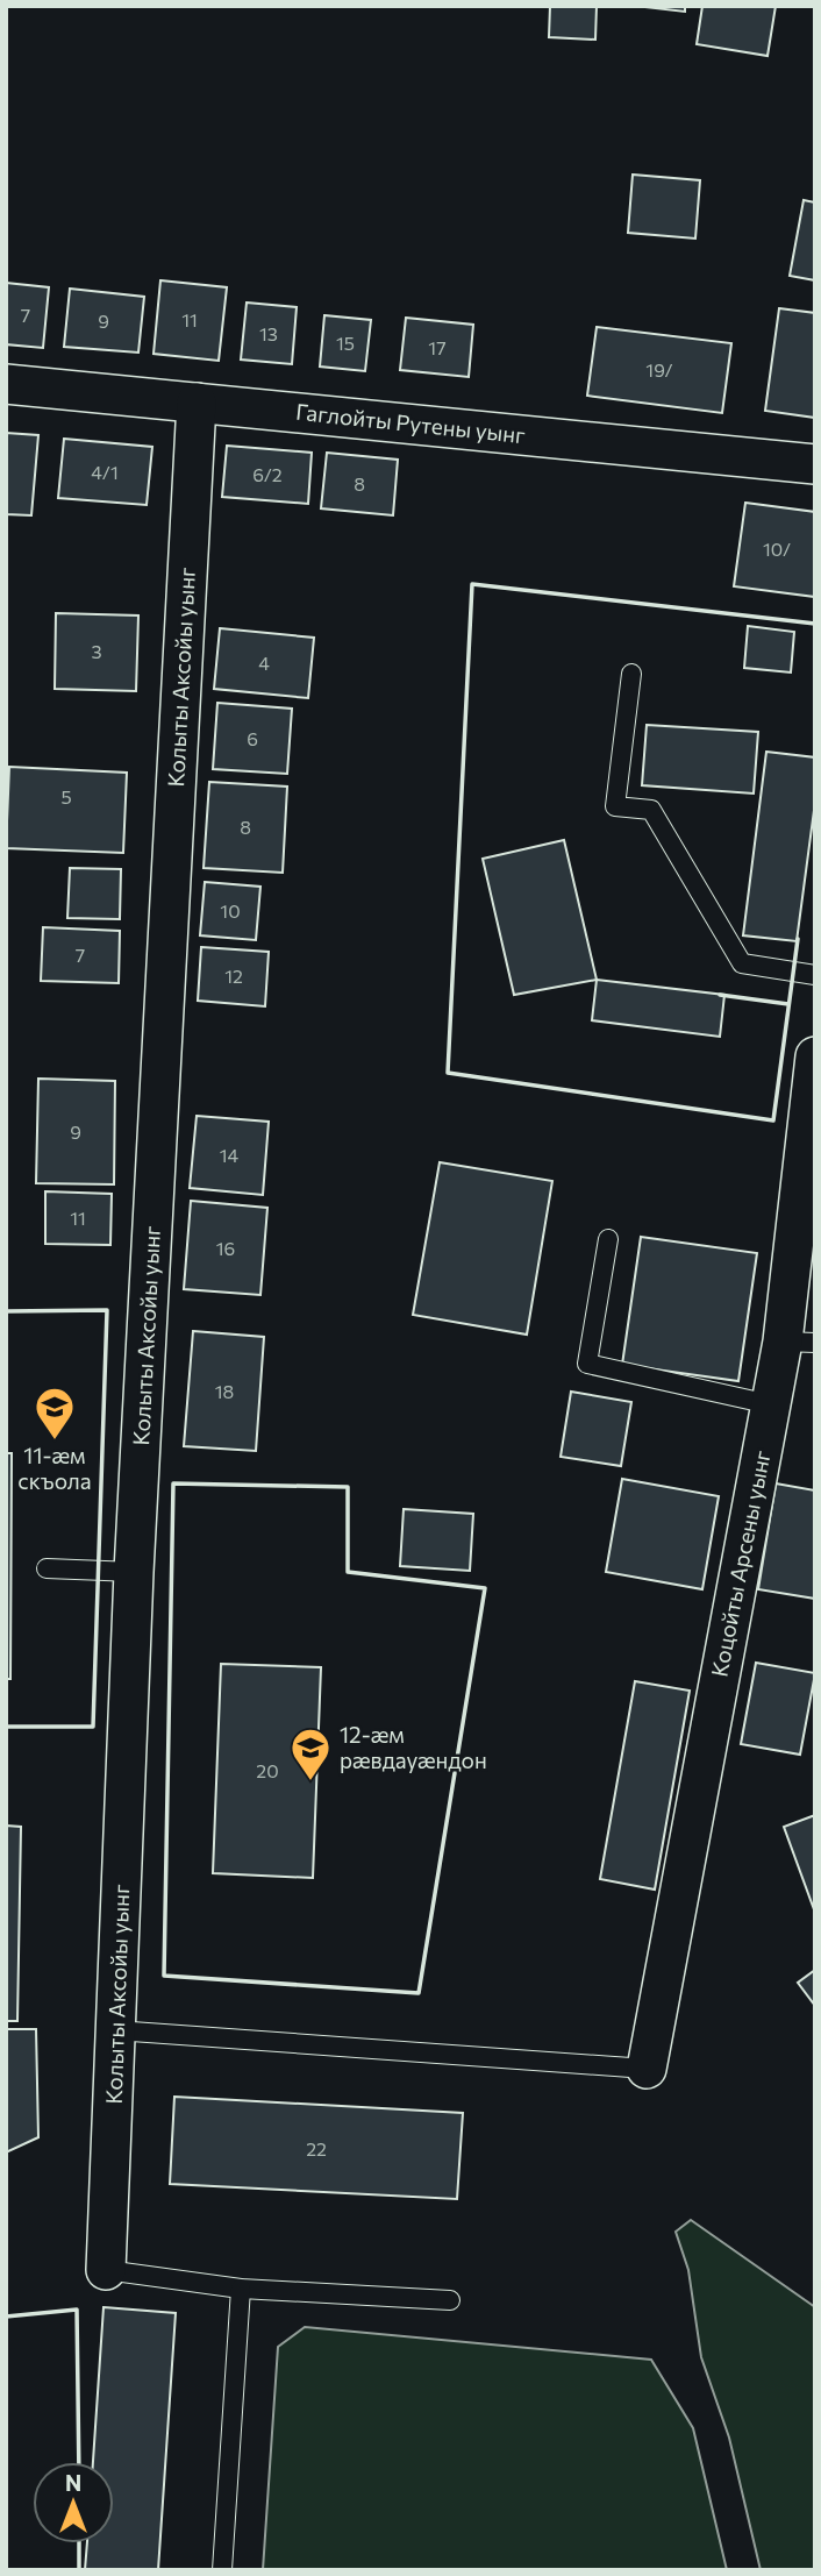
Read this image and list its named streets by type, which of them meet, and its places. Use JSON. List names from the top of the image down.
{
  "streets": {
    "street": ["Гаглойты Рутены уынг", "Колыты Аксойы уынг", "Коцойты Арсены уынг"]
  },
  "crossings": [
    ["Гаглойты Рутены уынг", "Колыты Аксойы уынг"]
  ],
  "places": {
    "school or university": ["11-æм скъола", "12-æм рӕвдауӕндон"]
  },
  "house_numbers": [
    "7",
    "11",
    "9",
    "13",
    "15",
    "17",
    "19/",
    "4/1",
    "6/2",
    "8",
    "10/",
    "3",
    "4",
    "6",
    "5",
    "8",
    "10",
    "7",
    "12",
    "9",
    "14",
    "11",
    "16",
    "18",
    "20",
    "22"
  ],
  "north": "top"
}
